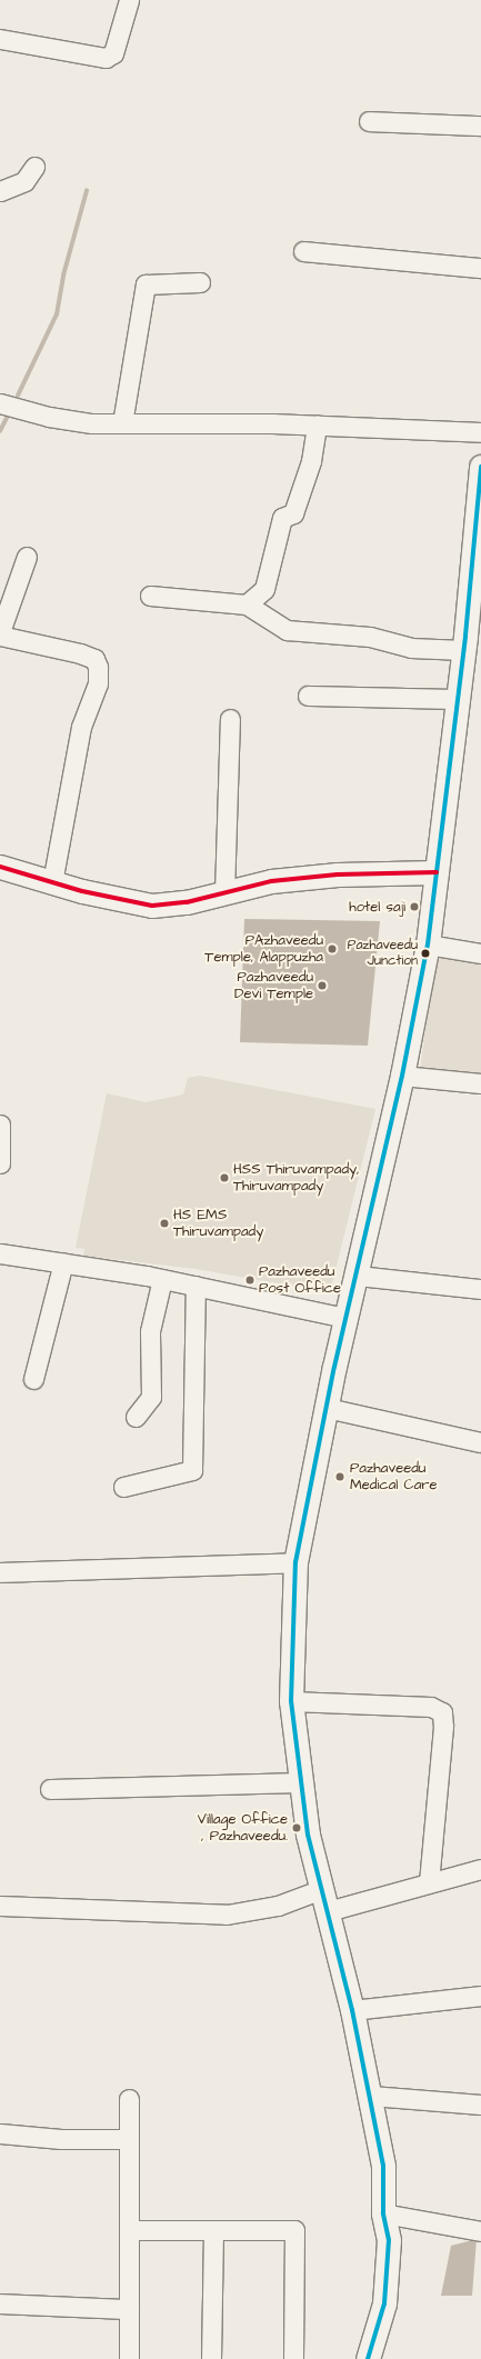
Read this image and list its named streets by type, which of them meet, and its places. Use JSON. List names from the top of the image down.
{
  "places": [
    "hotel saji",
    "PAzhaveedu Temple, Alappuzha",
    "Pazhaveedu Junction",
    "Pazhaveedu Devi Temple",
    "HSS Thiruvampady, Thiruvampady",
    "HS EMS Thiruvampady",
    "Pazhaveedu Post Office",
    "Pazhaveedu Medical Care",
    "Village Office , Pazhaveedu."
  ]
}
